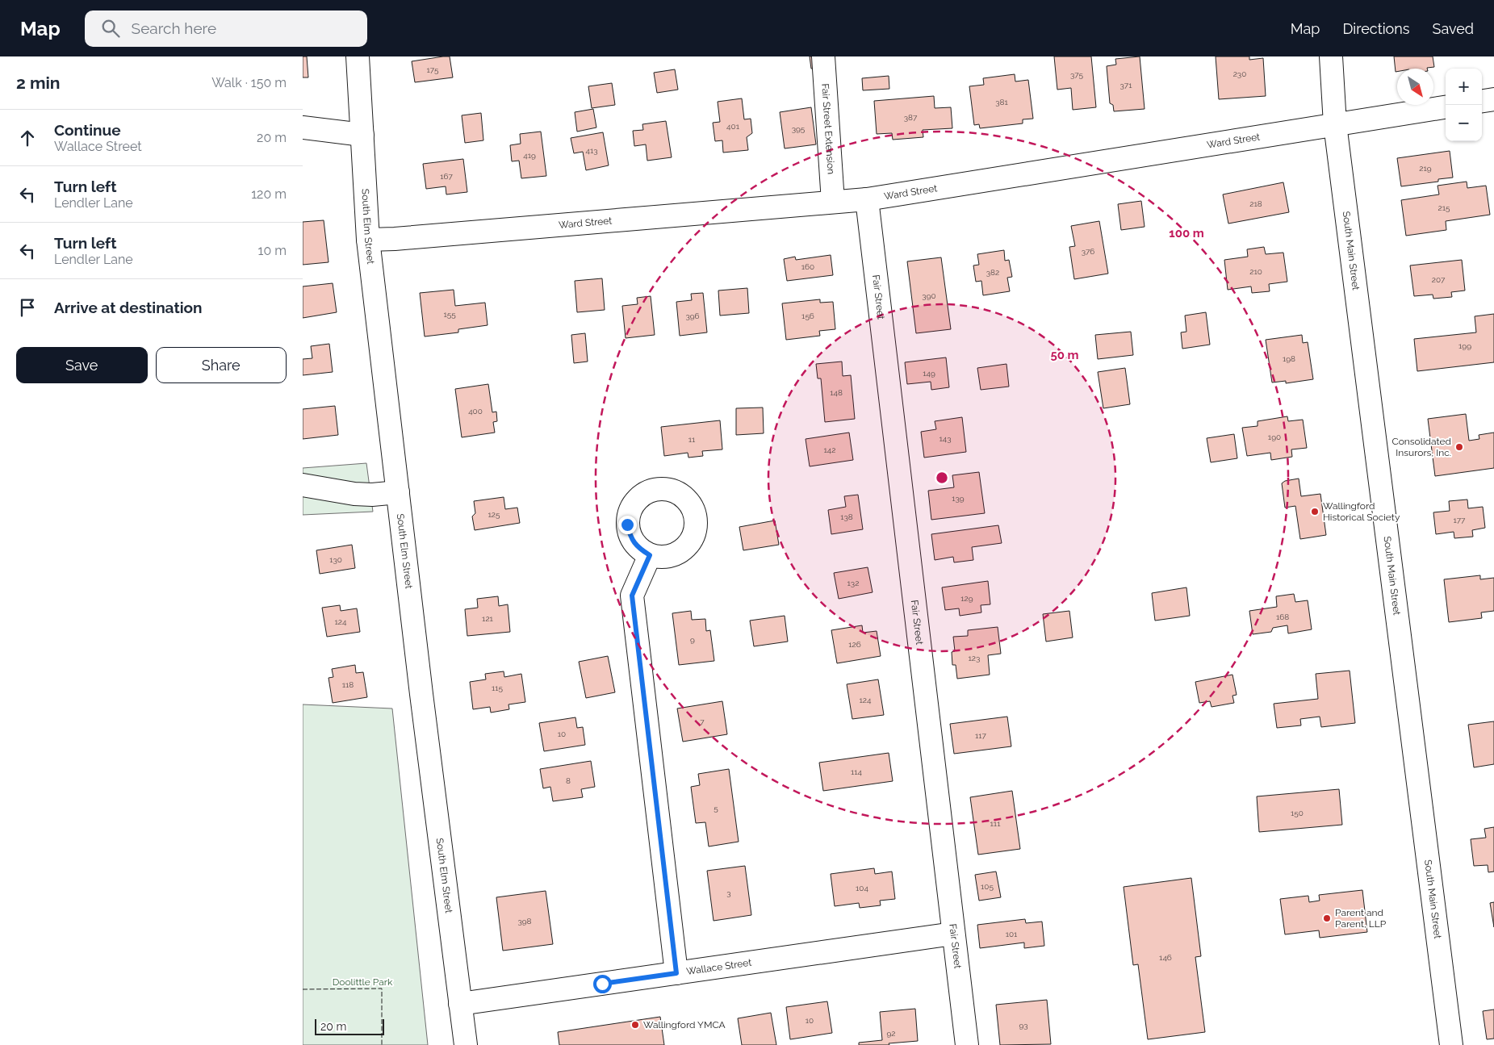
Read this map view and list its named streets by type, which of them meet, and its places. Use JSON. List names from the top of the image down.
{
  "streets": {
    "street": [
      "Fair Street Extension",
      "Ward Street",
      "South Elm Street",
      "South Main Street",
      "Fair Street",
      "Wallace Street"
    ]
  },
  "crossings": [
    ["Fair Street Extension", "Ward Street"],
    ["Ward Street", "South Elm Street"],
    ["Ward Street", "South Main Street"],
    ["Ward Street", "Fair Street"],
    ["South Elm Street", "Wallace Street"],
    ["Fair Street", "Wallace Street"]
  ],
  "parks": ["Doolittle Park"],
  "places": [
    "Consolidated Insurors, Inc.",
    "Wallingford Historical Society",
    "Parent and Parent, LLP",
    "Wallingford YMCA"
  ],
  "house_numbers": [
    "175",
    "230",
    "375",
    "371",
    "381",
    "387",
    "401",
    "395",
    "413",
    "419",
    "219",
    "167",
    "218",
    "215",
    "376",
    "160",
    "210",
    "382",
    "207",
    "390",
    "155",
    "396",
    "156",
    "199",
    "198",
    "149",
    "148",
    "400",
    "190",
    "143",
    "11",
    "142",
    "139",
    "125",
    "138",
    "177",
    "130",
    "132",
    "129",
    "168",
    "121",
    "124",
    "9",
    "126",
    "123",
    "118",
    "115",
    "124",
    "7",
    "10",
    "117",
    "114",
    "8",
    "5",
    "150",
    "111",
    "105",
    "104",
    "3",
    "398",
    "101",
    "146",
    "10",
    "93",
    "92"
  ],
  "scale_bar": "20 m",
  "north": "bottom right",
  "page": {
    "header": "Map",
    "search": "Search here",
    "nav": ["Map", "Directions", "Saved"],
    "heading": ["2 min", "Walk · 150 m"],
    "map_buttons": ["+", "−"],
    "list": [
      ["Continue", "Wallace Street", "20 m"],
      ["Turn left", "Lendler Lane", "120 m"],
      ["Turn left", "Lendler Lane", "10 m"],
      "Arrive at destination"
    ],
    "buttons": ["Save", "Share"],
    "scale": "20 m"
  },
  "rings": ["100 m", "50 m"]
}
